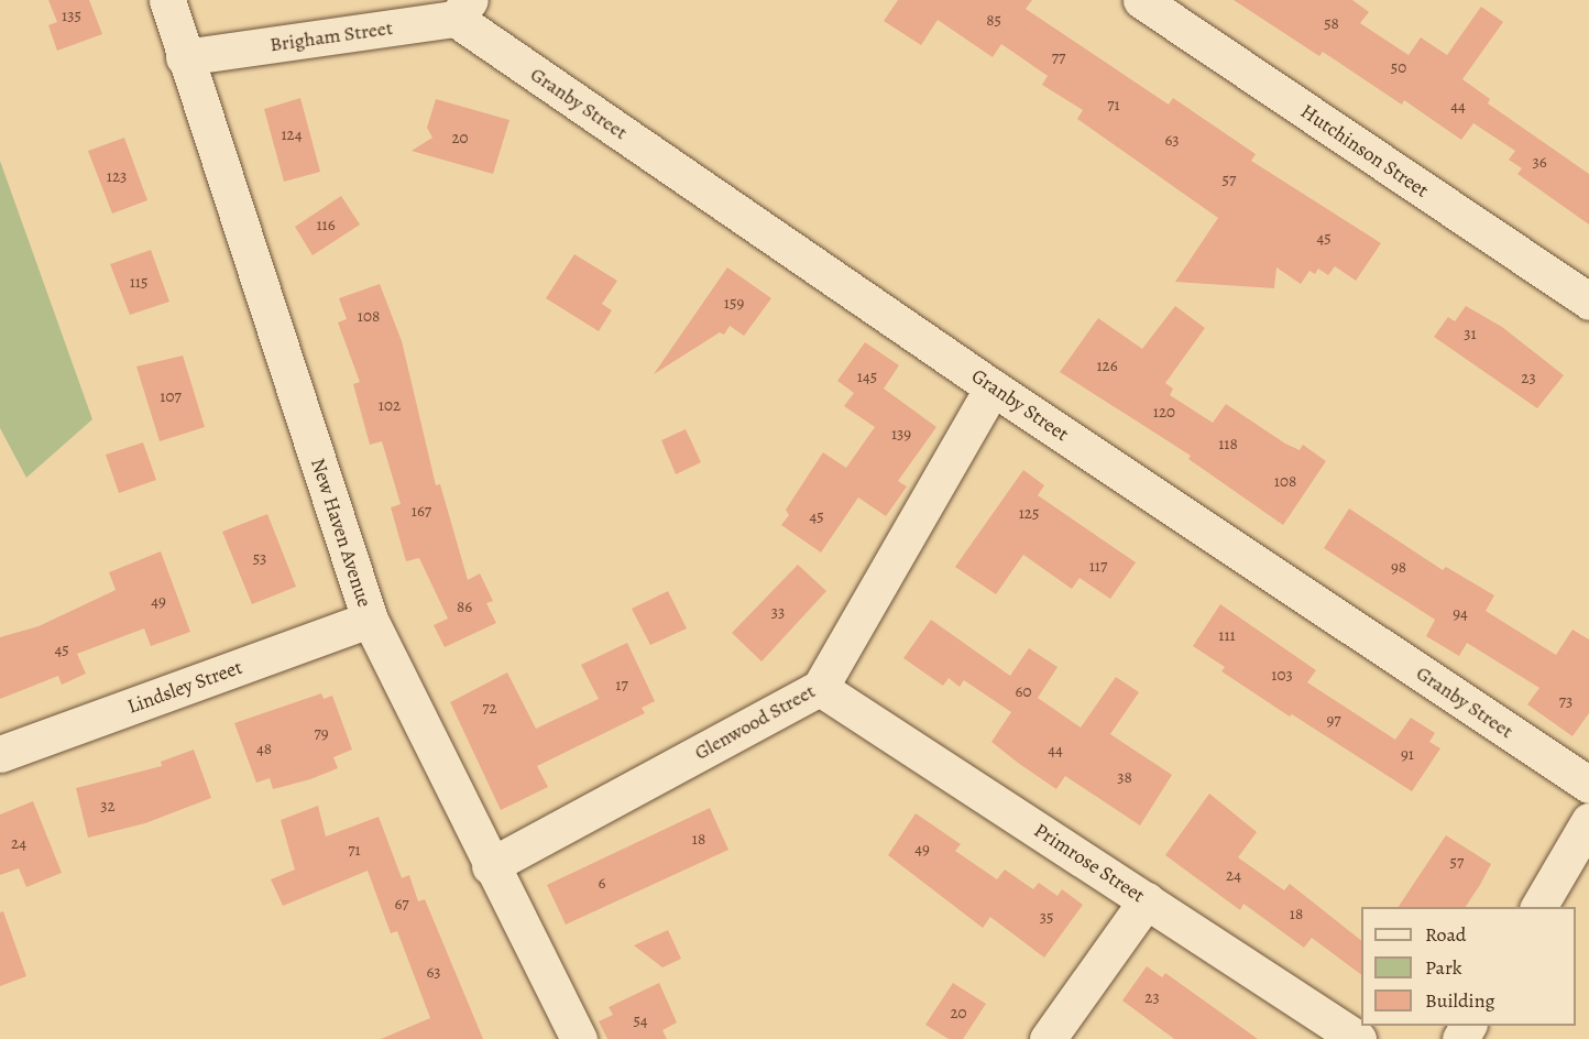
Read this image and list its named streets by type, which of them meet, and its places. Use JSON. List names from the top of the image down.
{
  "streets": {
    "street": [
      "Brigham Street",
      "Granby Street",
      "Hutchinson Street",
      "New Haven Avenue",
      "Lindsley Street",
      "Glenwood Street",
      "Primrose Street"
    ]
  },
  "crossings": [
    ["Brigham Street", "Granby Street"],
    ["Brigham Street", "New Haven Avenue"],
    ["Granby Street", "Glenwood Street"],
    ["New Haven Avenue", "Lindsley Street"],
    ["New Haven Avenue", "Glenwood Street"],
    ["Glenwood Street", "Primrose Street"]
  ],
  "house_numbers": [
    "135",
    "85",
    "58",
    "77",
    "50",
    "71",
    "44",
    "124",
    "20",
    "63",
    "36",
    "123",
    "57",
    "116",
    "45",
    "115",
    "159",
    "108",
    "31",
    "126",
    "145",
    "23",
    "107",
    "102",
    "120",
    "139",
    "118",
    "108",
    "167",
    "125",
    "45",
    "53",
    "117",
    "98",
    "49",
    "86",
    "33",
    "94",
    "111",
    "45",
    "103",
    "17",
    "60",
    "73",
    "72",
    "97",
    "79",
    "48",
    "44",
    "91",
    "38",
    "32",
    "18",
    "24",
    "49",
    "71",
    "57",
    "24",
    "6",
    "67",
    "18",
    "35",
    "63",
    "23",
    "20",
    "54"
  ],
  "legend": ["Road", "Park", "Building"]
}
